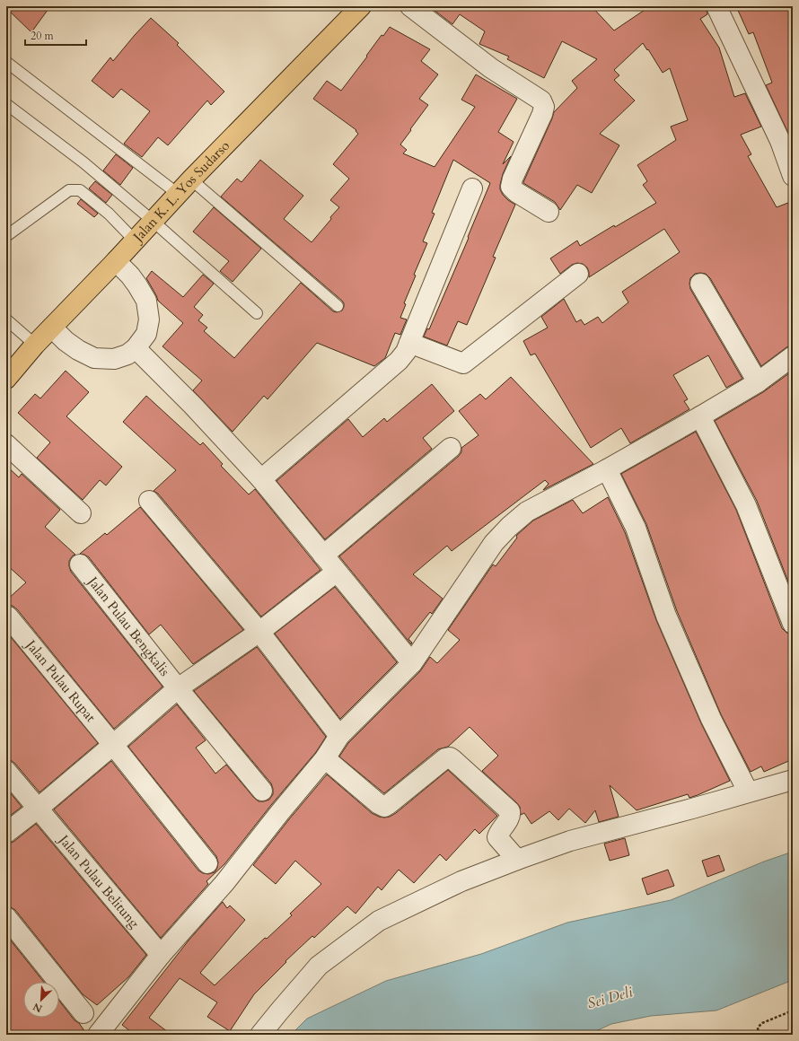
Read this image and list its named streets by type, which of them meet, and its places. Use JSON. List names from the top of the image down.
{
  "streets": {
    "highway": ["Jalan K. L. Yos Sudarso"],
    "street": ["Jalan Pulau Bengkalis", "Jalan Pulau Rupat", "Jalan Pulau Belitung"]
  },
  "water": ["Sei Deli"],
  "scale_bar": "20 m",
  "north": "bottom left"
}
